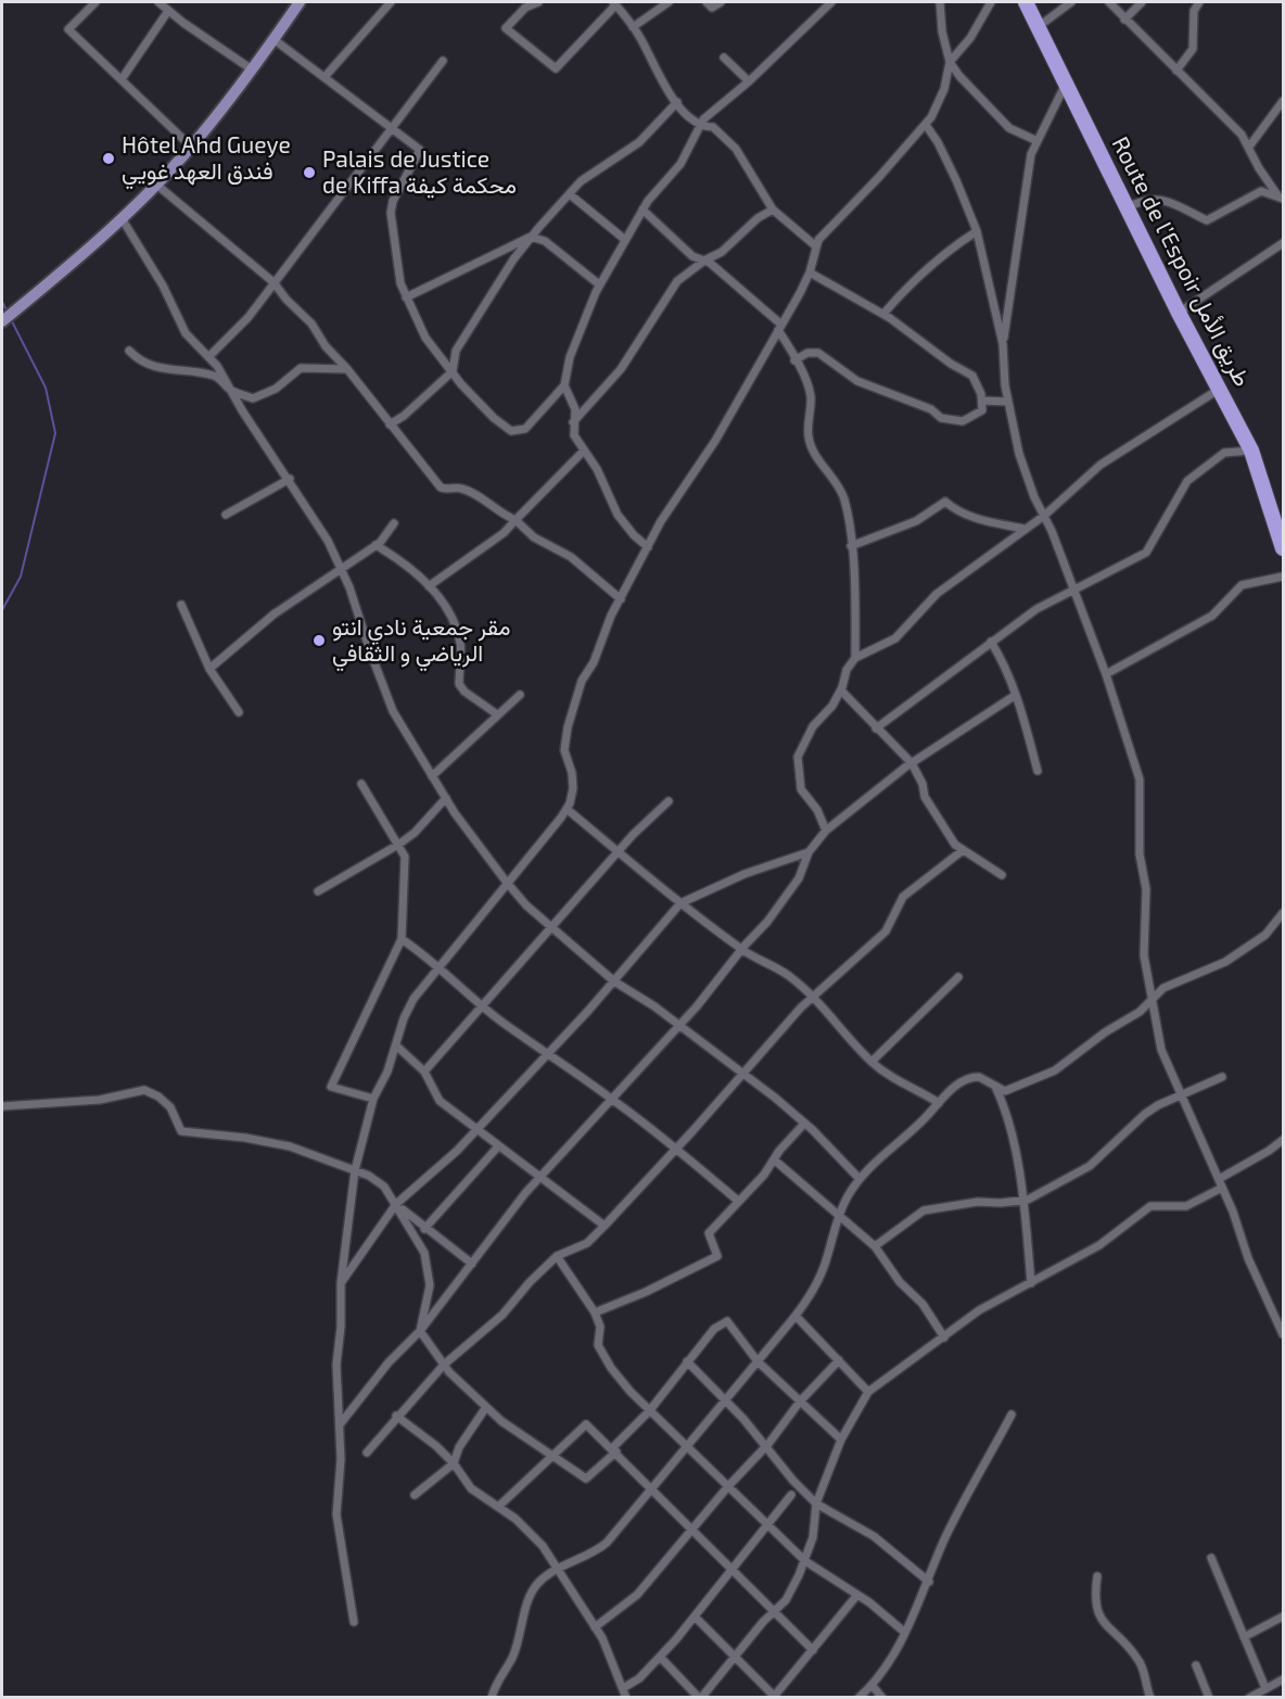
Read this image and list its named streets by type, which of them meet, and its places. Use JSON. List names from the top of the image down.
{
  "streets": {
    "highway": ["Route de l’Espoir طريق الأمل"]
  },
  "places": ["Hôtel Ahd Gueye فندق العهد غويي", "Palais de Justice de Kiffa محكمة كيفة", "مقر جمعية نادي انتو الرياضي و الثقافي"]
}
